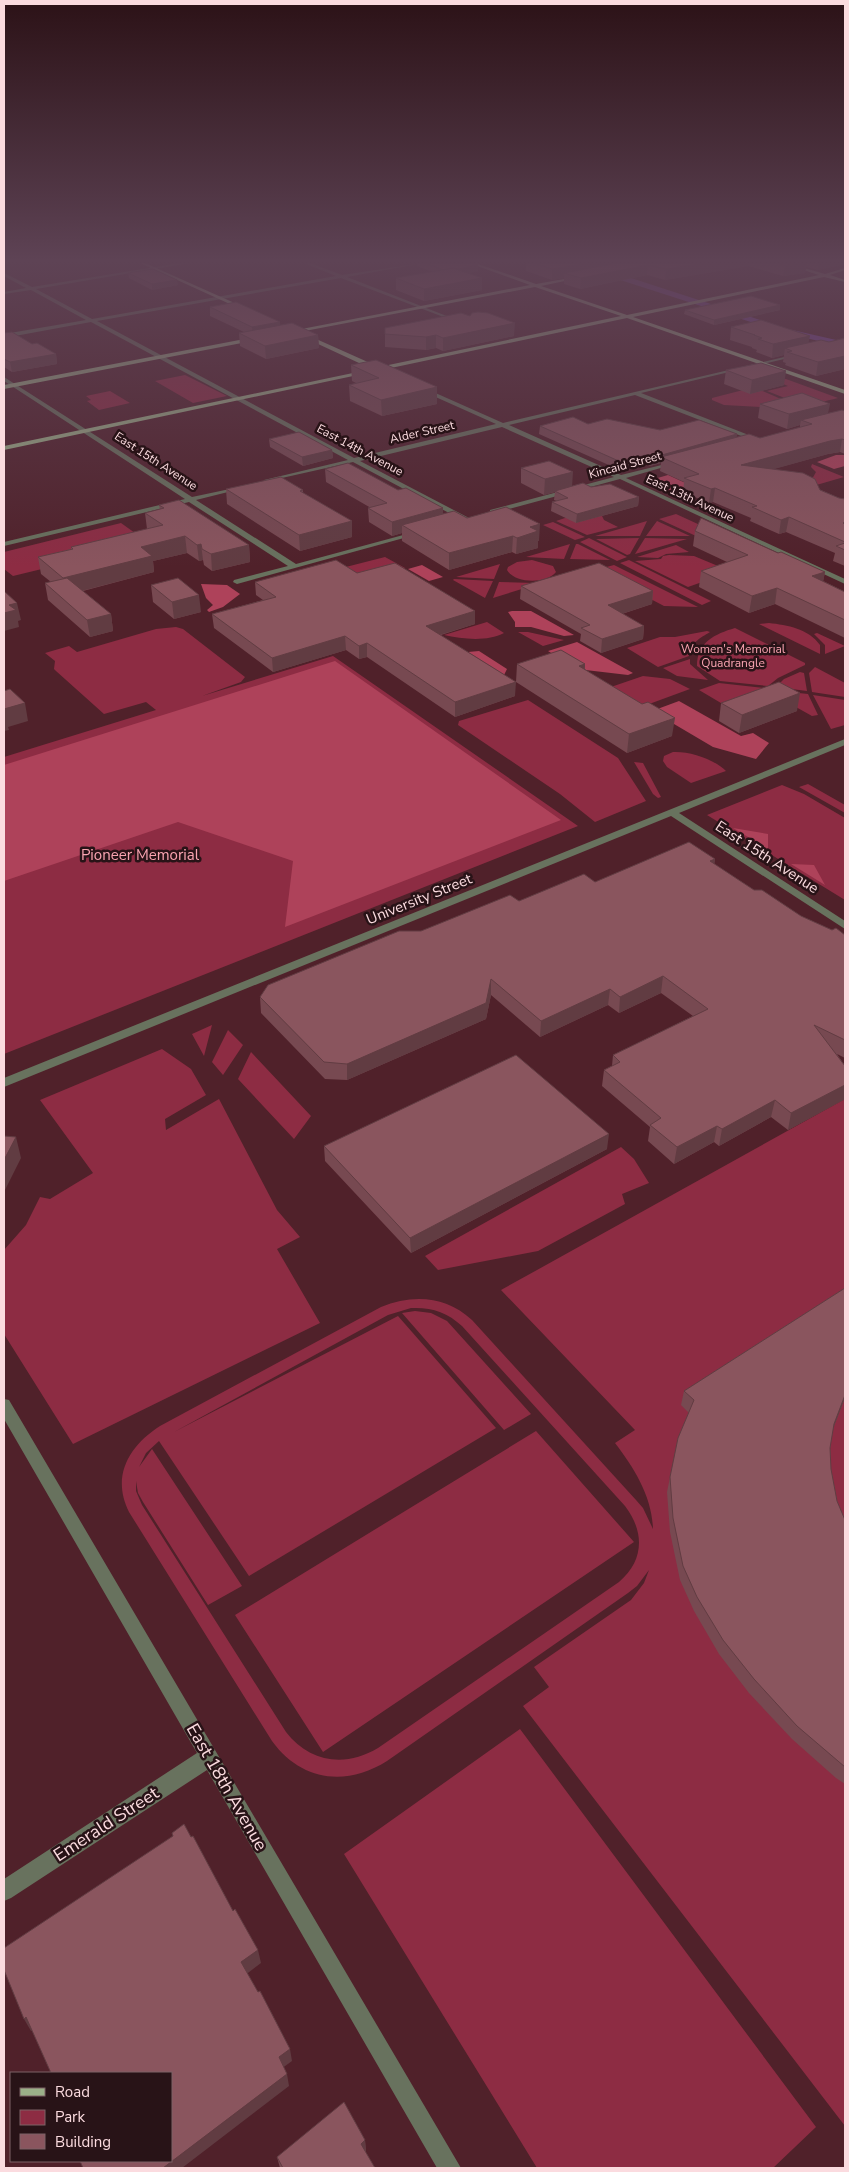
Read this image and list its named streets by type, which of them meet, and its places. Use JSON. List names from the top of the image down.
{
  "streets": {
    "street": [
      "Alder Street",
      "East 14th Avenue",
      "East 15th Avenue",
      "Kincaid Street",
      "East 13th Avenue",
      "University Street",
      "East 18th Avenue",
      "Emerald Street"
    ]
  },
  "crossings": [
    ["Alder Street", "East 14th Avenue"],
    ["Alder Street", "East 13th Avenue"],
    ["East 15th Avenue", "University Street"],
    ["Kincaid Street", "East 13th Avenue"],
    ["East 18th Avenue", "Emerald Street"]
  ],
  "parks": ["Women's Memorial Quadrangle", "Pioneer Memorial"],
  "legend": ["Road", "Park", "Building"]
}
